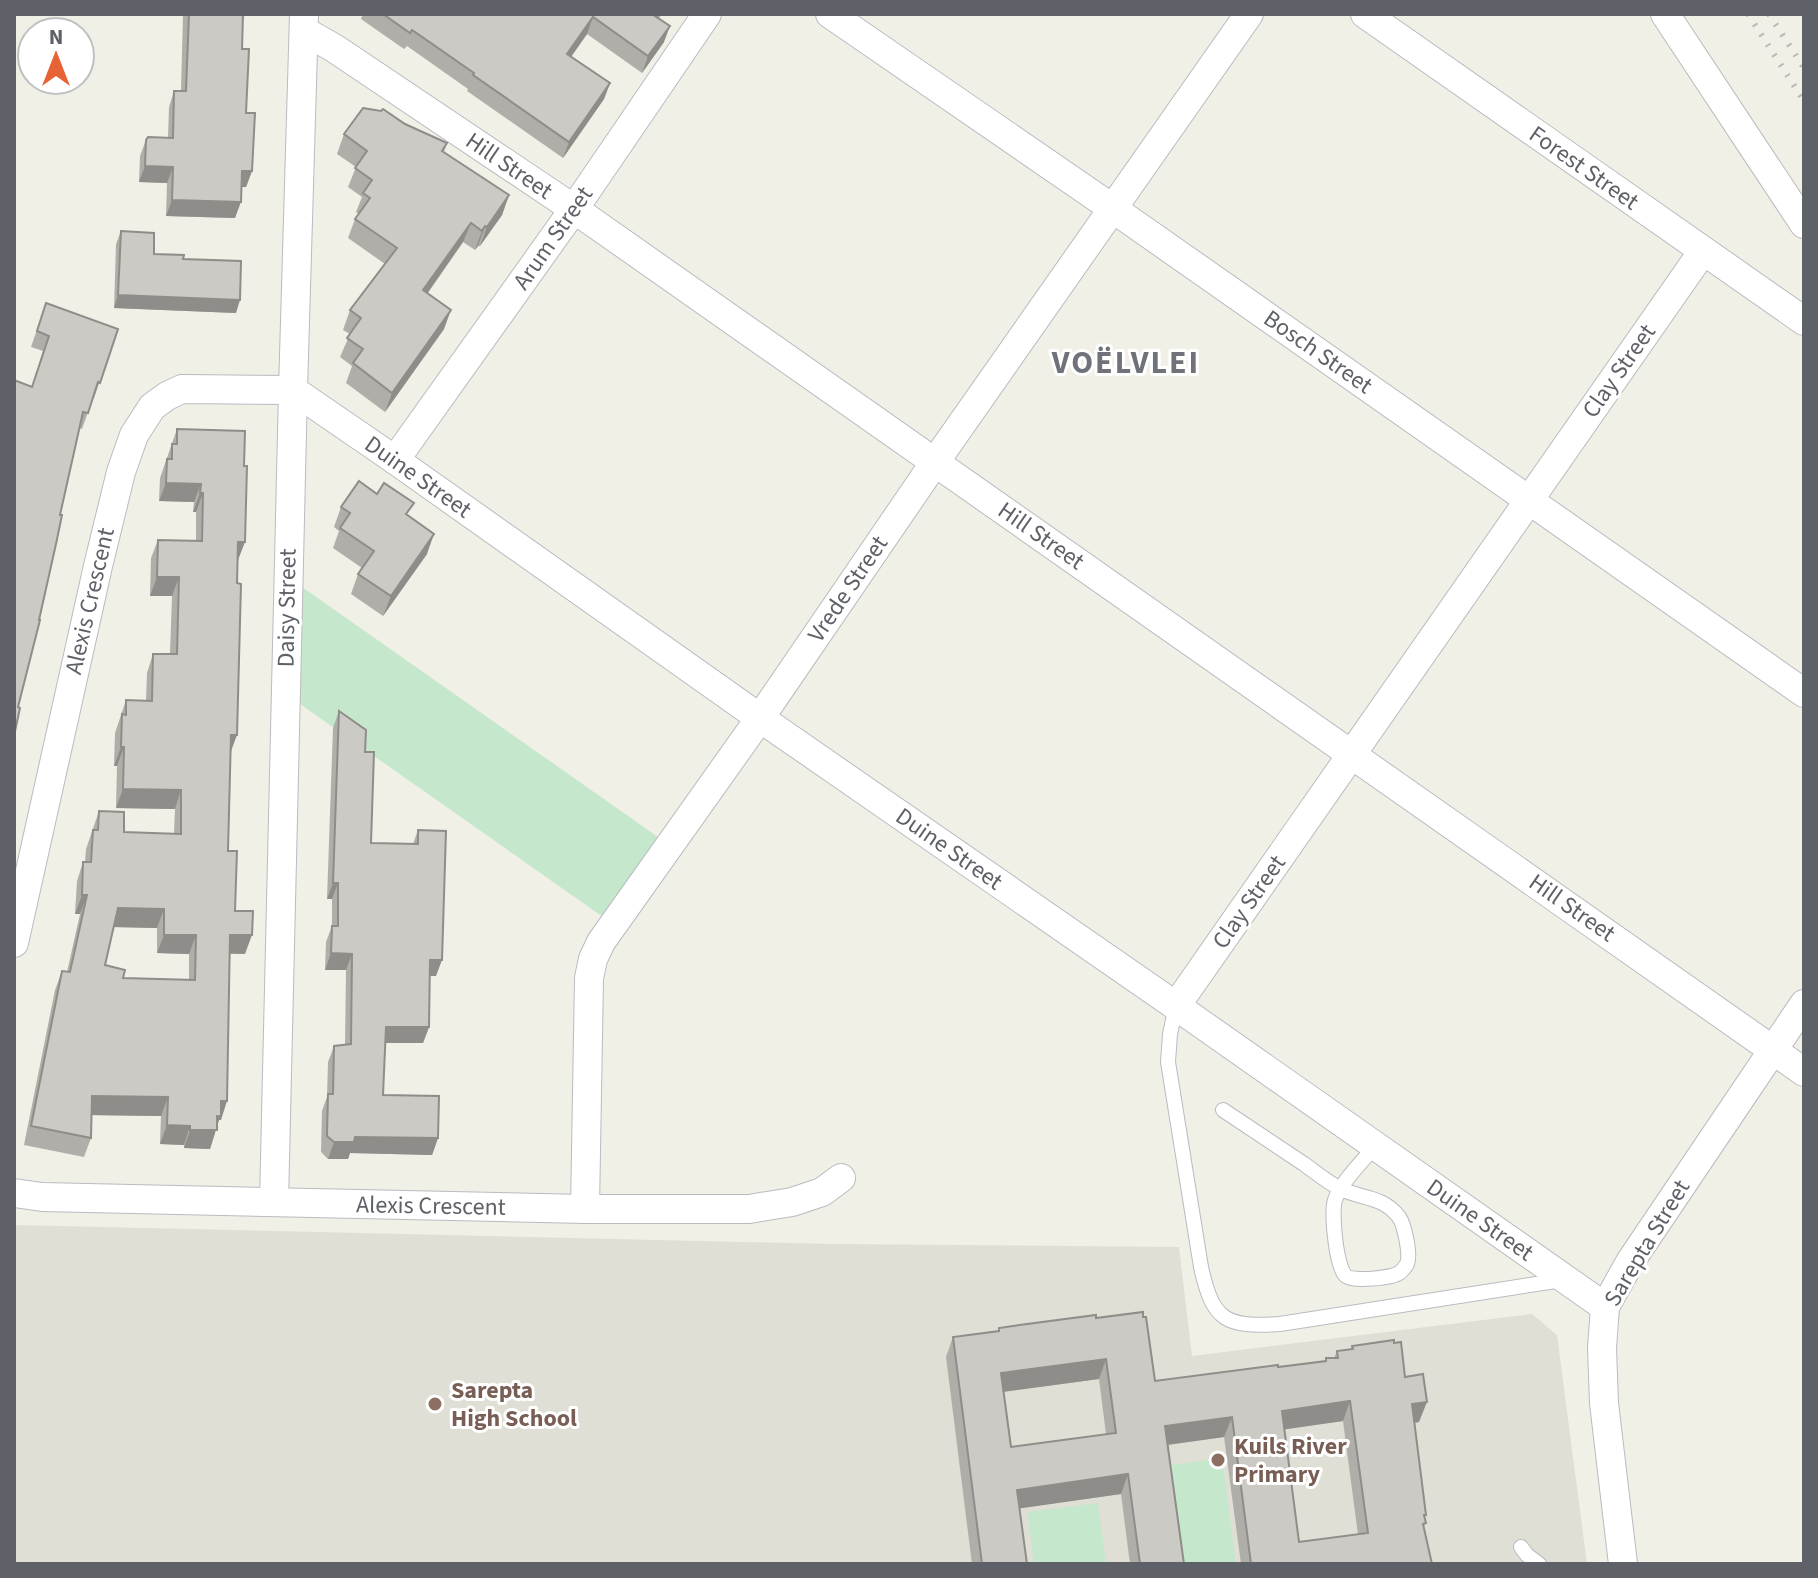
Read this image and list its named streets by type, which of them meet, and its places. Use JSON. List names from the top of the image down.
{
  "streets": {
    "street": [
      "Hill Street",
      "Forest Street",
      "Arum Street",
      "Bosch Street",
      "Clay Street",
      "Duine Street",
      "Vrede Street",
      "Alexis Crescent",
      "Daisy Street",
      "Sarepta Street"
    ]
  },
  "crossings": [
    ["Hill Street", "Arum Street"],
    ["Hill Street", "Clay Street"],
    ["Hill Street", "Vrede Street"],
    ["Hill Street", "Daisy Street"],
    ["Hill Street", "Sarepta Street"],
    ["Forest Street", "Clay Street"],
    ["Arum Street", "Duine Street"],
    ["Bosch Street", "Clay Street"],
    ["Bosch Street", "Vrede Street"],
    ["Clay Street", "Duine Street"],
    ["Duine Street", "Vrede Street"],
    ["Duine Street", "Alexis Crescent"],
    ["Duine Street", "Daisy Street"],
    ["Duine Street", "Sarepta Street"],
    ["Vrede Street", "Alexis Crescent"],
    ["Alexis Crescent", "Daisy Street"]
  ],
  "districts": ["VOËLVLEI"],
  "places": ["Sarepta High School", "Kuils River Primary"],
  "north": "top"
}
